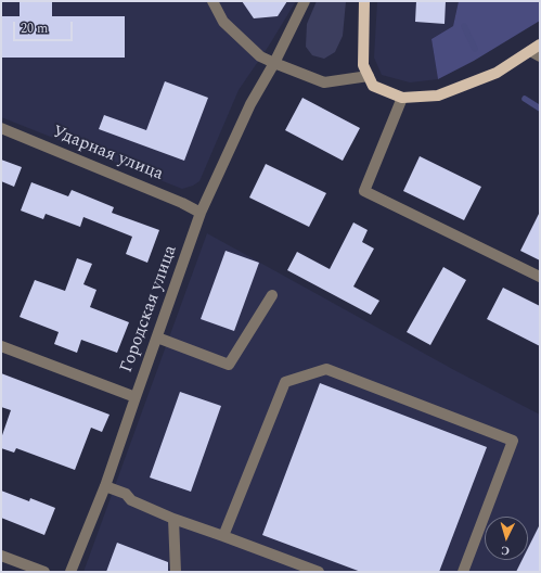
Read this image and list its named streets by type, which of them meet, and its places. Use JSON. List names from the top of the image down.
{
  "streets": {
    "street": ["Ударная улица", "Городская улица"]
  },
  "crossings": [
    ["Ударная улица", "Городская улица"]
  ],
  "scale_bar": "20 m",
  "north": "bottom"
}
